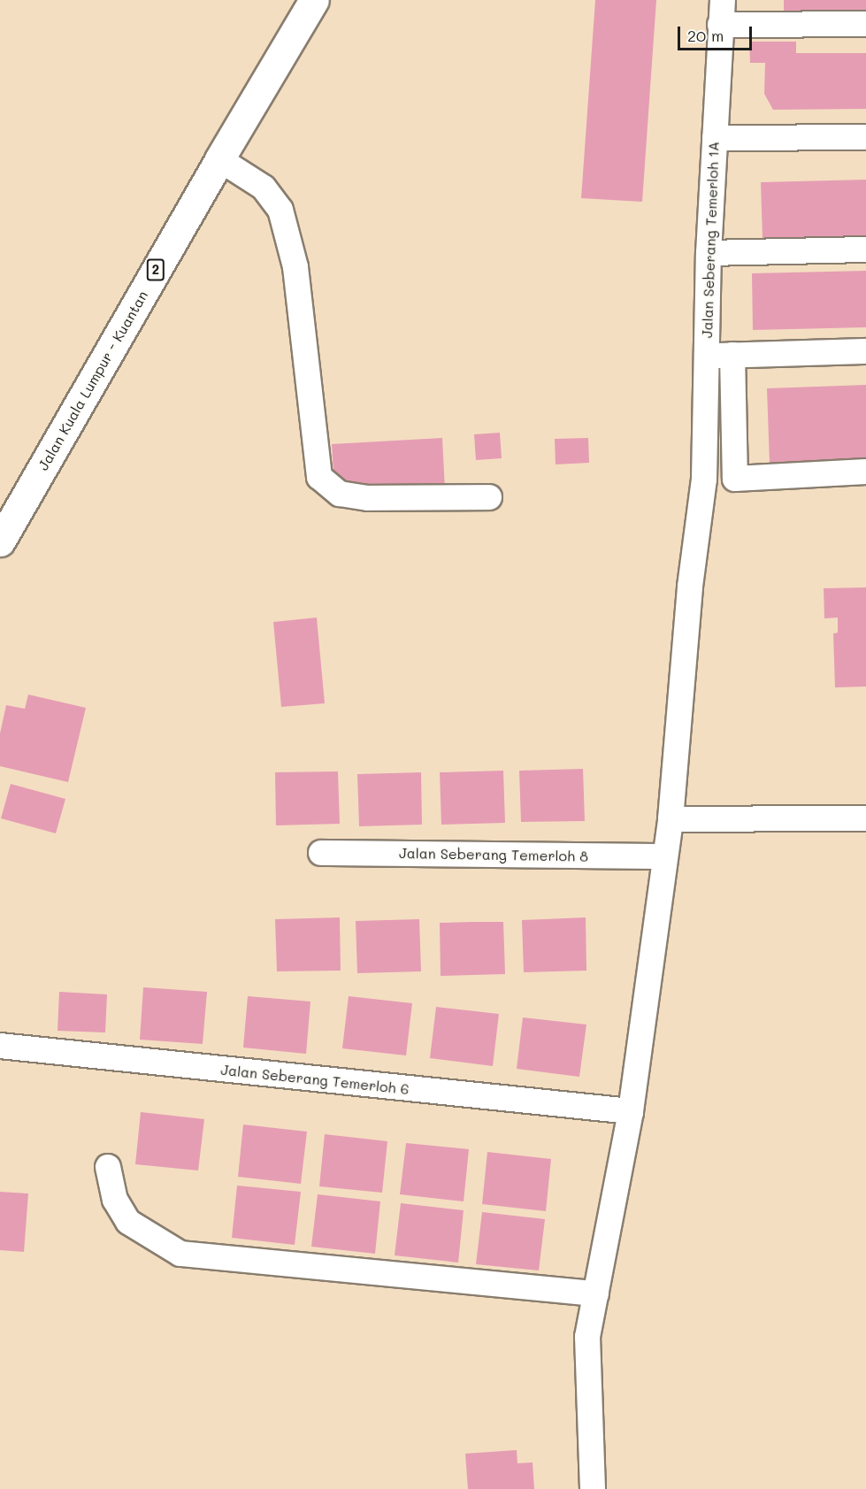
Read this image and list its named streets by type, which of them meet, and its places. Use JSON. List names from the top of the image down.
{
  "streets": {
    "highway": ["2", "Jalan Kuala Lumpur - Kuantan"],
    "street": ["Jalan Seberang Temerloh 1A", "Jalan Seberang Temerloh 8", "Jalan Seberang Temerloh 6"]
  },
  "crossings": [
    ["Jalan Seberang Temerloh 1A", "Jalan Seberang Temerloh 8"],
    ["Jalan Seberang Temerloh 1A", "Jalan Seberang Temerloh 6"]
  ],
  "scale_bar": "20 m"
}
